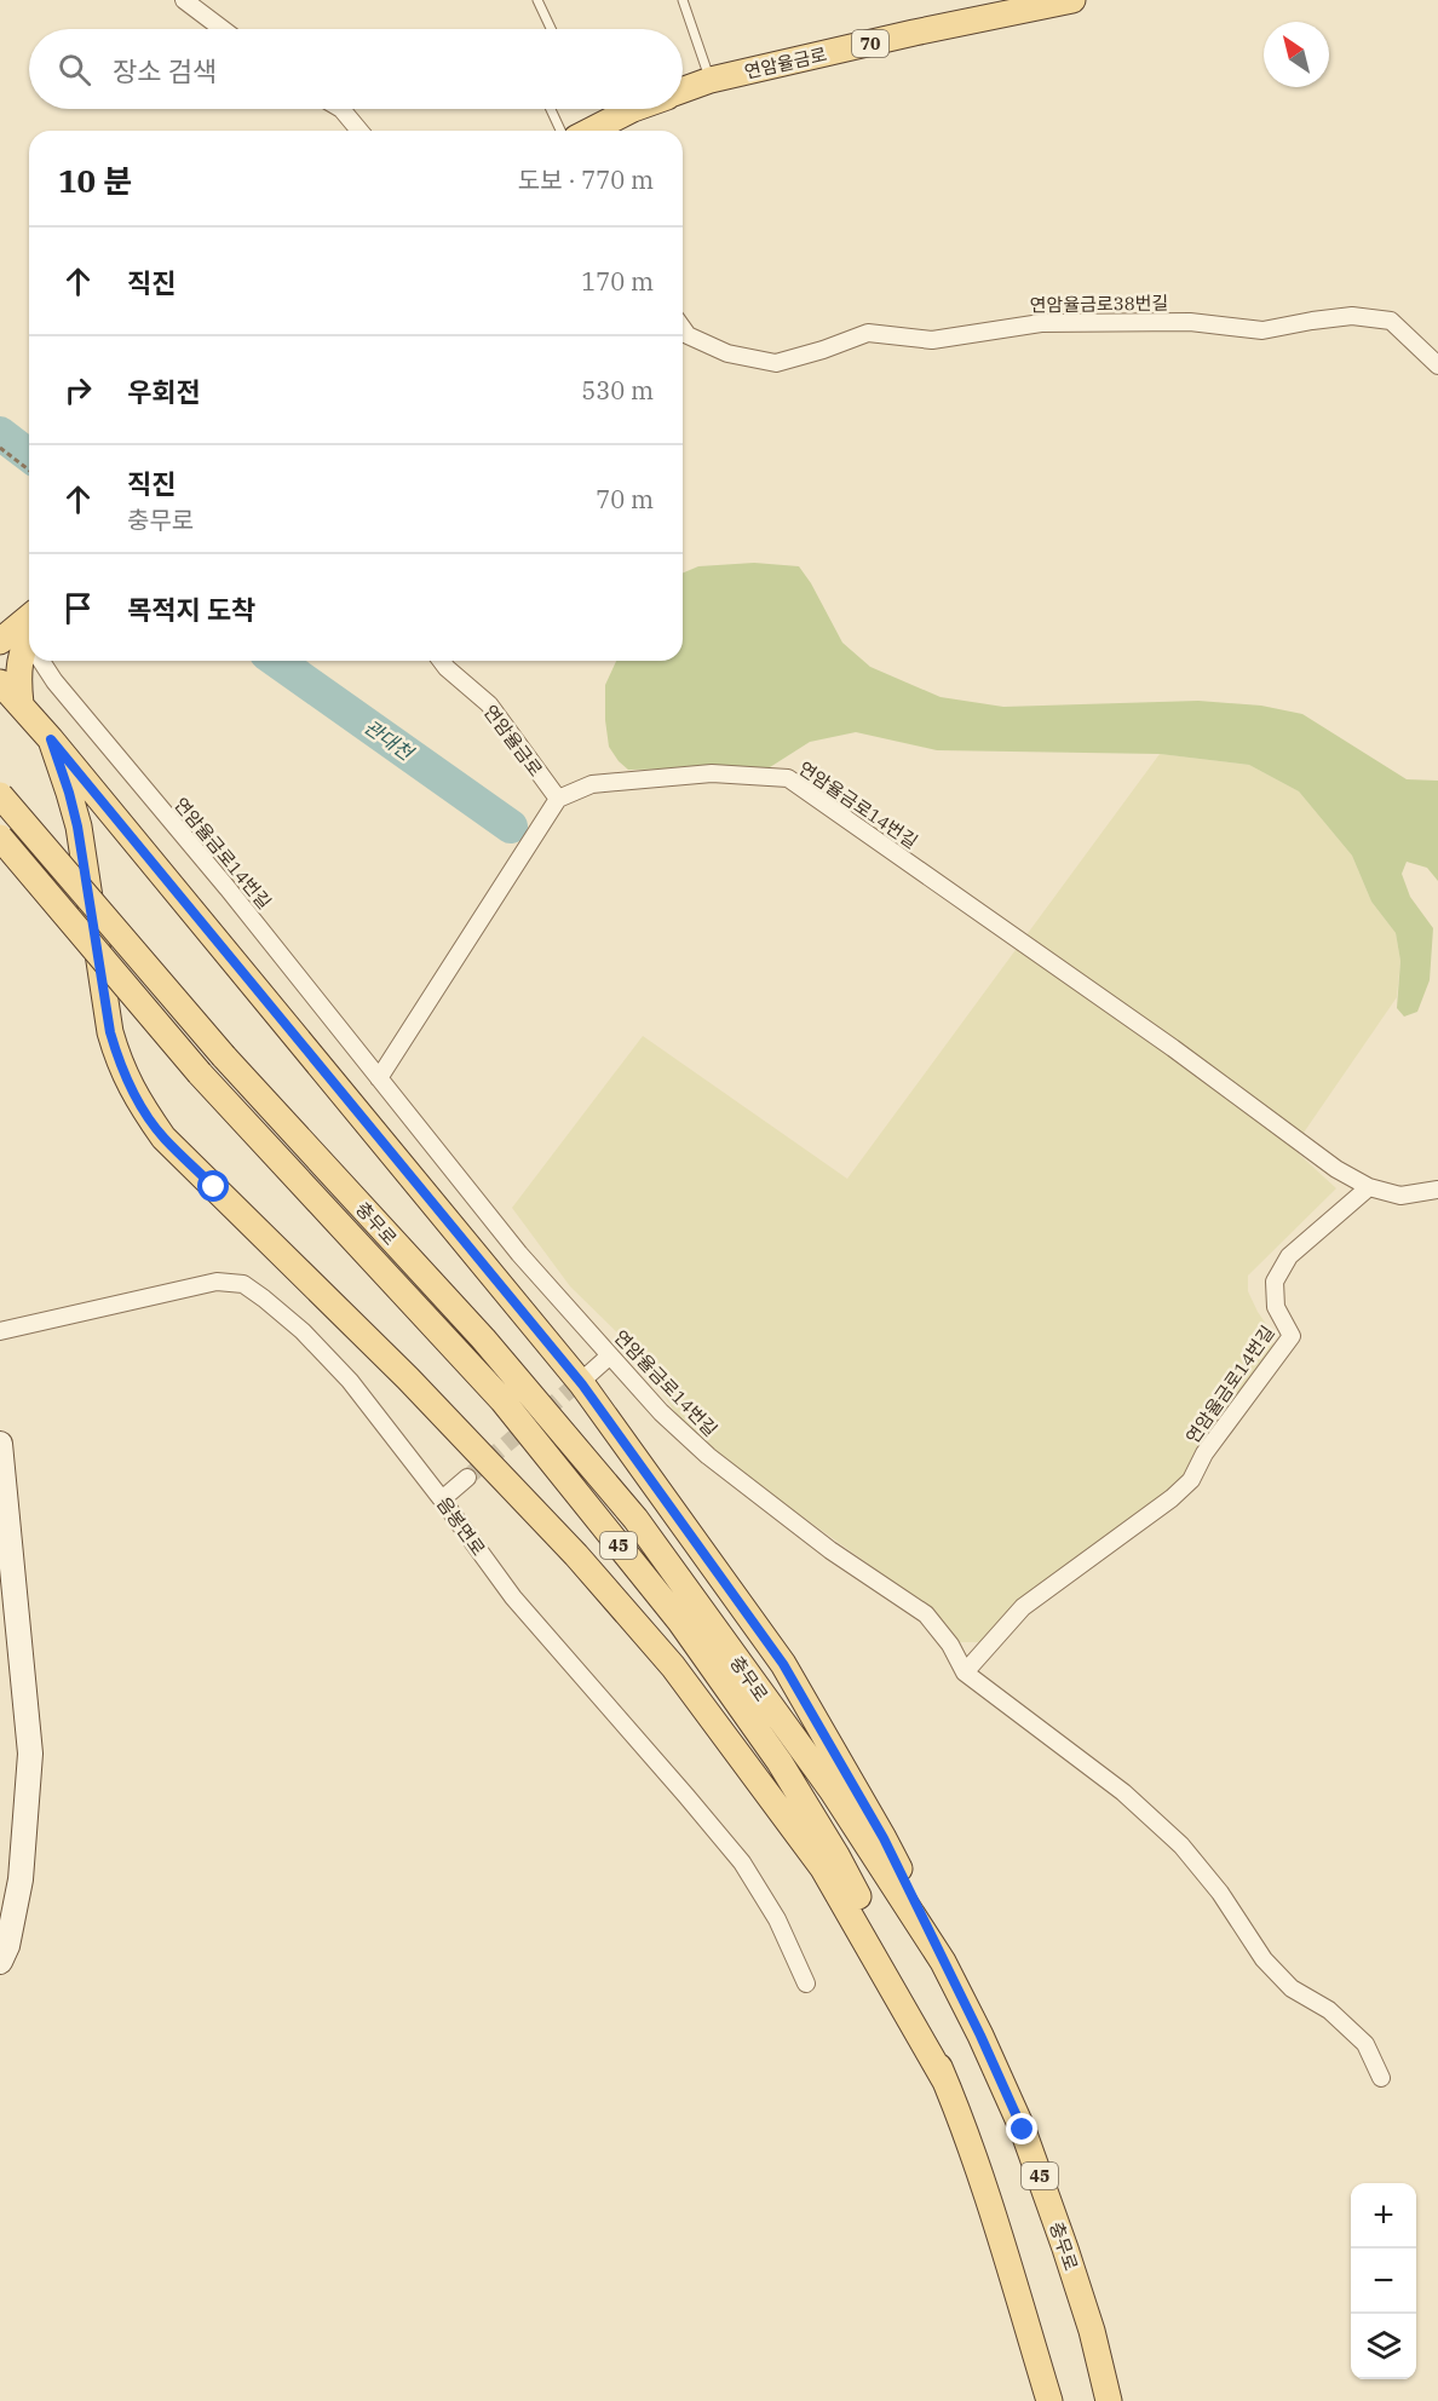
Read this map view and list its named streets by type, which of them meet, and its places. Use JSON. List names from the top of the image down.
{
  "streets": {
    "main road": [
      "70",
      "연암율금로",
      "충무로",
      "45"
    ],
    "street": ["연암율금로38번길", "연암율금로14번길", "음봉면로"]
  },
  "crossings": [
    ["연암율금로", "연암율금로14번길"]
  ],
  "water": ["관대천"],
  "north": "top left",
  "page": {
    "search": "장소 검색",
    "heading": ["10 분", "도보 · 770 m"],
    "list": [
      ["직진", "170 m"],
      ["우회전", "530 m"],
      ["직진", "충무로", "70 m"],
      "목적지 도착"
    ],
    "map_buttons": ["+", "−"]
  }
}
